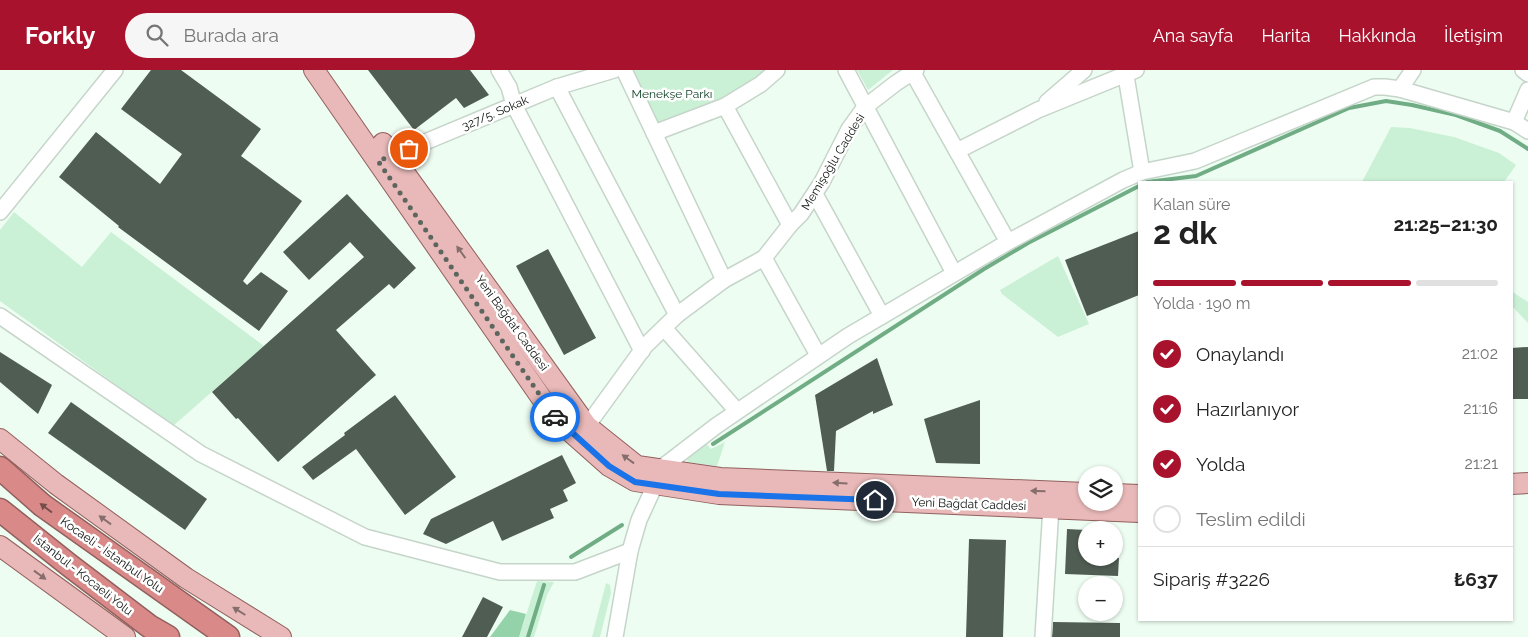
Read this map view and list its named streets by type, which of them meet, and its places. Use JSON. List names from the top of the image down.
{
  "streets": {
    "highway": ["Kocaeli - İstanbul Yolu", "İstanbul - Kocaeli Yolu"],
    "main road": ["Yeni Bağdat Caddesi"],
    "street": ["327/5. Sokak", "Memişoğlu Caddesi"]
  },
  "crossings": [
    ["327/5. Sokak", "Yeni Bağdat Caddesi"],
    ["Memişoğlu Caddesi", "Yeni Bağdat Caddesi"]
  ],
  "one_way": ["Kocaeli - İstanbul Yolu"],
  "parks": ["Menekşe Parkı"],
  "page": {
    "header": "Forkly",
    "search": "Burada ara",
    "nav": [
      "Ana sayfa",
      "Harita",
      "Hakkında",
      "İletişim"
    ],
    "heading": ["2 dk", "Kalan süre", "21:25–21:30"],
    "panel": ["Sipariş #3226", "₺637"],
    "bar": "Yolda · 190 m",
    "list": [
      ["Onaylandı", "21:02"],
      ["Hazırlanıyor", "21:16"],
      ["Yolda", "21:21"],
      "Teslim edildi"
    ],
    "map_buttons": ["+", "−"]
  }
}
